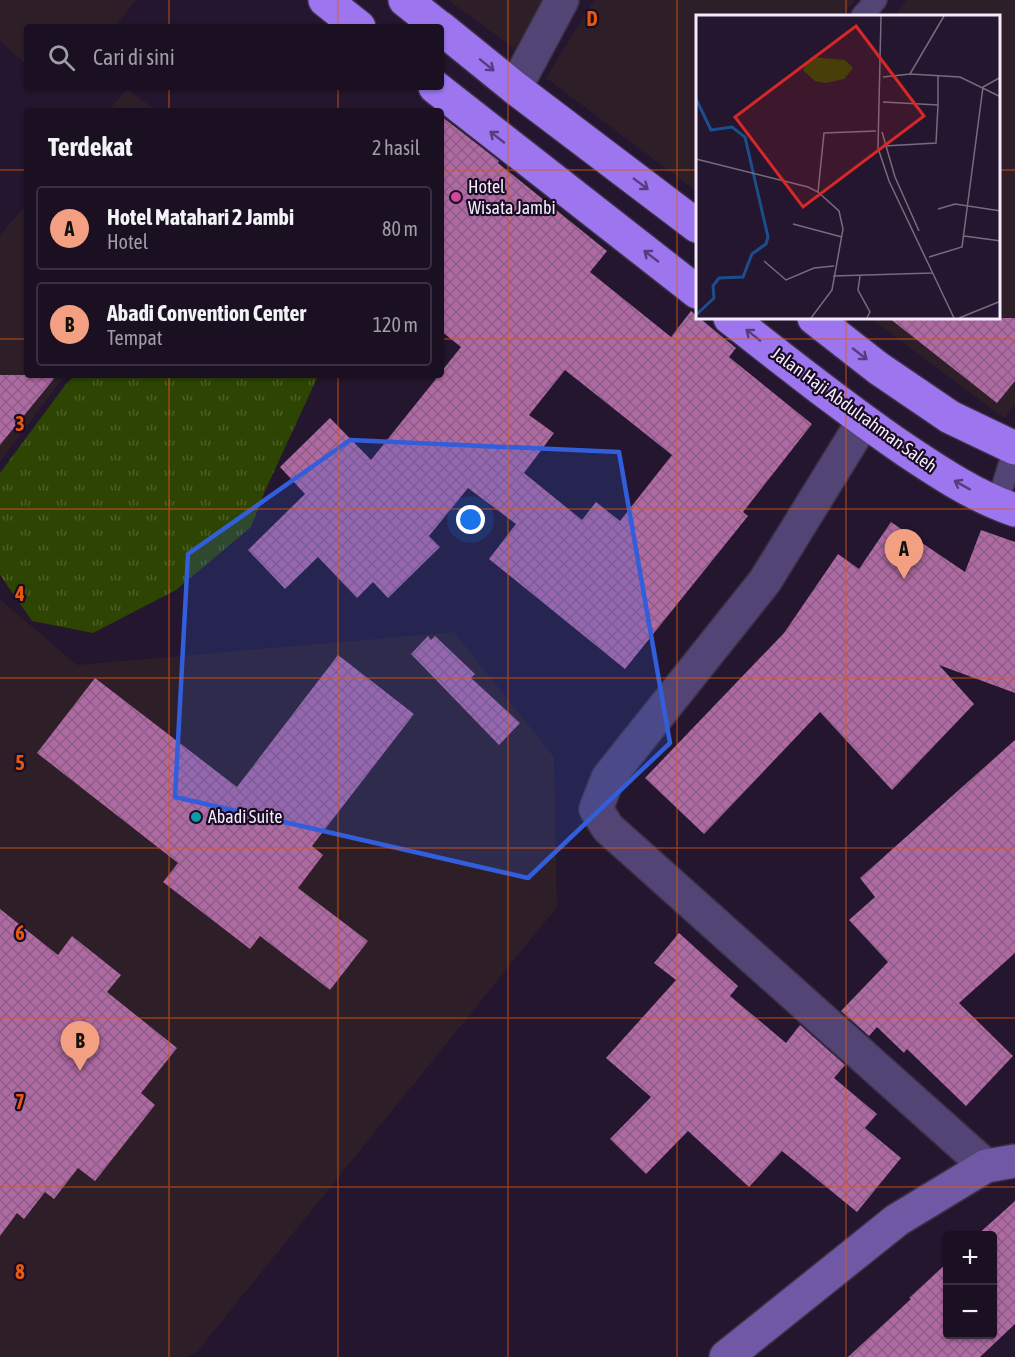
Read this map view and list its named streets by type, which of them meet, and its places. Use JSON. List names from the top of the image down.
{
  "streets": {
    "highway": ["Jalan Haji Abdulrahman Saleh"]
  },
  "places": ["Hotel Wisata Jambi", "Abadi Suite"],
  "page": {
    "search": "Cari di sini",
    "heading": ["Terdekat", "2 hasil"],
    "list": [
      {
        "mark": "A",
        "name": "Hotel Matahari 2 Jambi",
        "note": "Hotel",
        "value": "80 m"
      },
      {
        "mark": "B",
        "name": "Abadi Convention Center",
        "note": "Tempat",
        "value": "120 m"
      }
    ],
    "pins": ["A", "B"],
    "map_buttons": ["+", "−"]
  },
  "grid": {
    "columns": ["D"],
    "rows": [
      "3",
      "4",
      "5",
      "6",
      "7",
      "8"
    ]
  }
}
